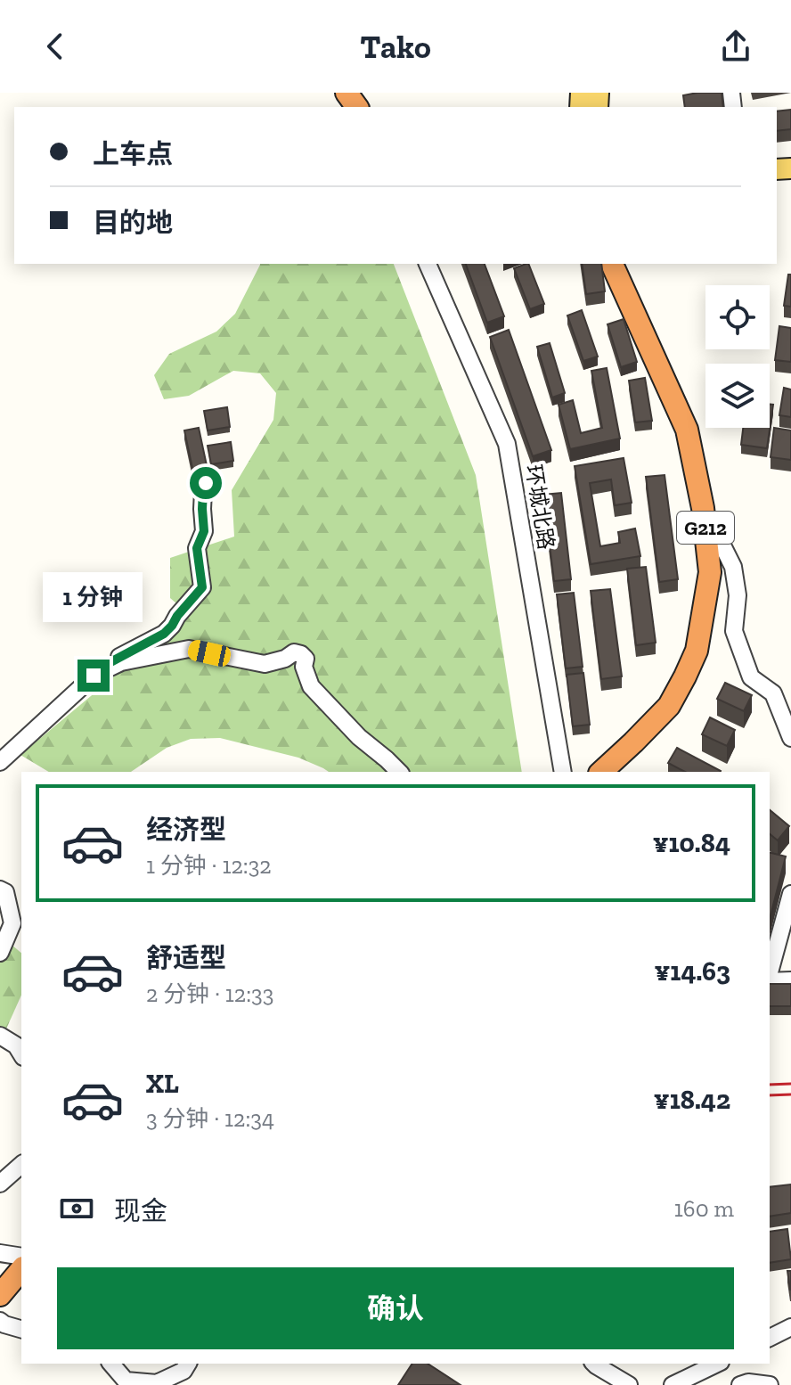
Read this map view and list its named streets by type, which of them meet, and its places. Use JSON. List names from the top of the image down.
{
  "streets": {
    "highway": ["G212"],
    "street": ["环城北路"]
  },
  "page": {
    "header": "Tako",
    "banner": ["上车点", "目的地"],
    "bubble": "1 分钟",
    "list": [
      {
        "name": "经济型",
        "note": "1 分钟 · 12:32",
        "value": "¥10.84"
      },
      {
        "name": "舒适型",
        "note": "2 分钟 · 12:33",
        "value": "¥14.63"
      },
      {
        "name": "XL",
        "note": "3 分钟 · 12:34",
        "value": "¥18.42"
      }
    ],
    "pay": ["现金", "160 m"],
    "buttons": "确认"
  }
}
